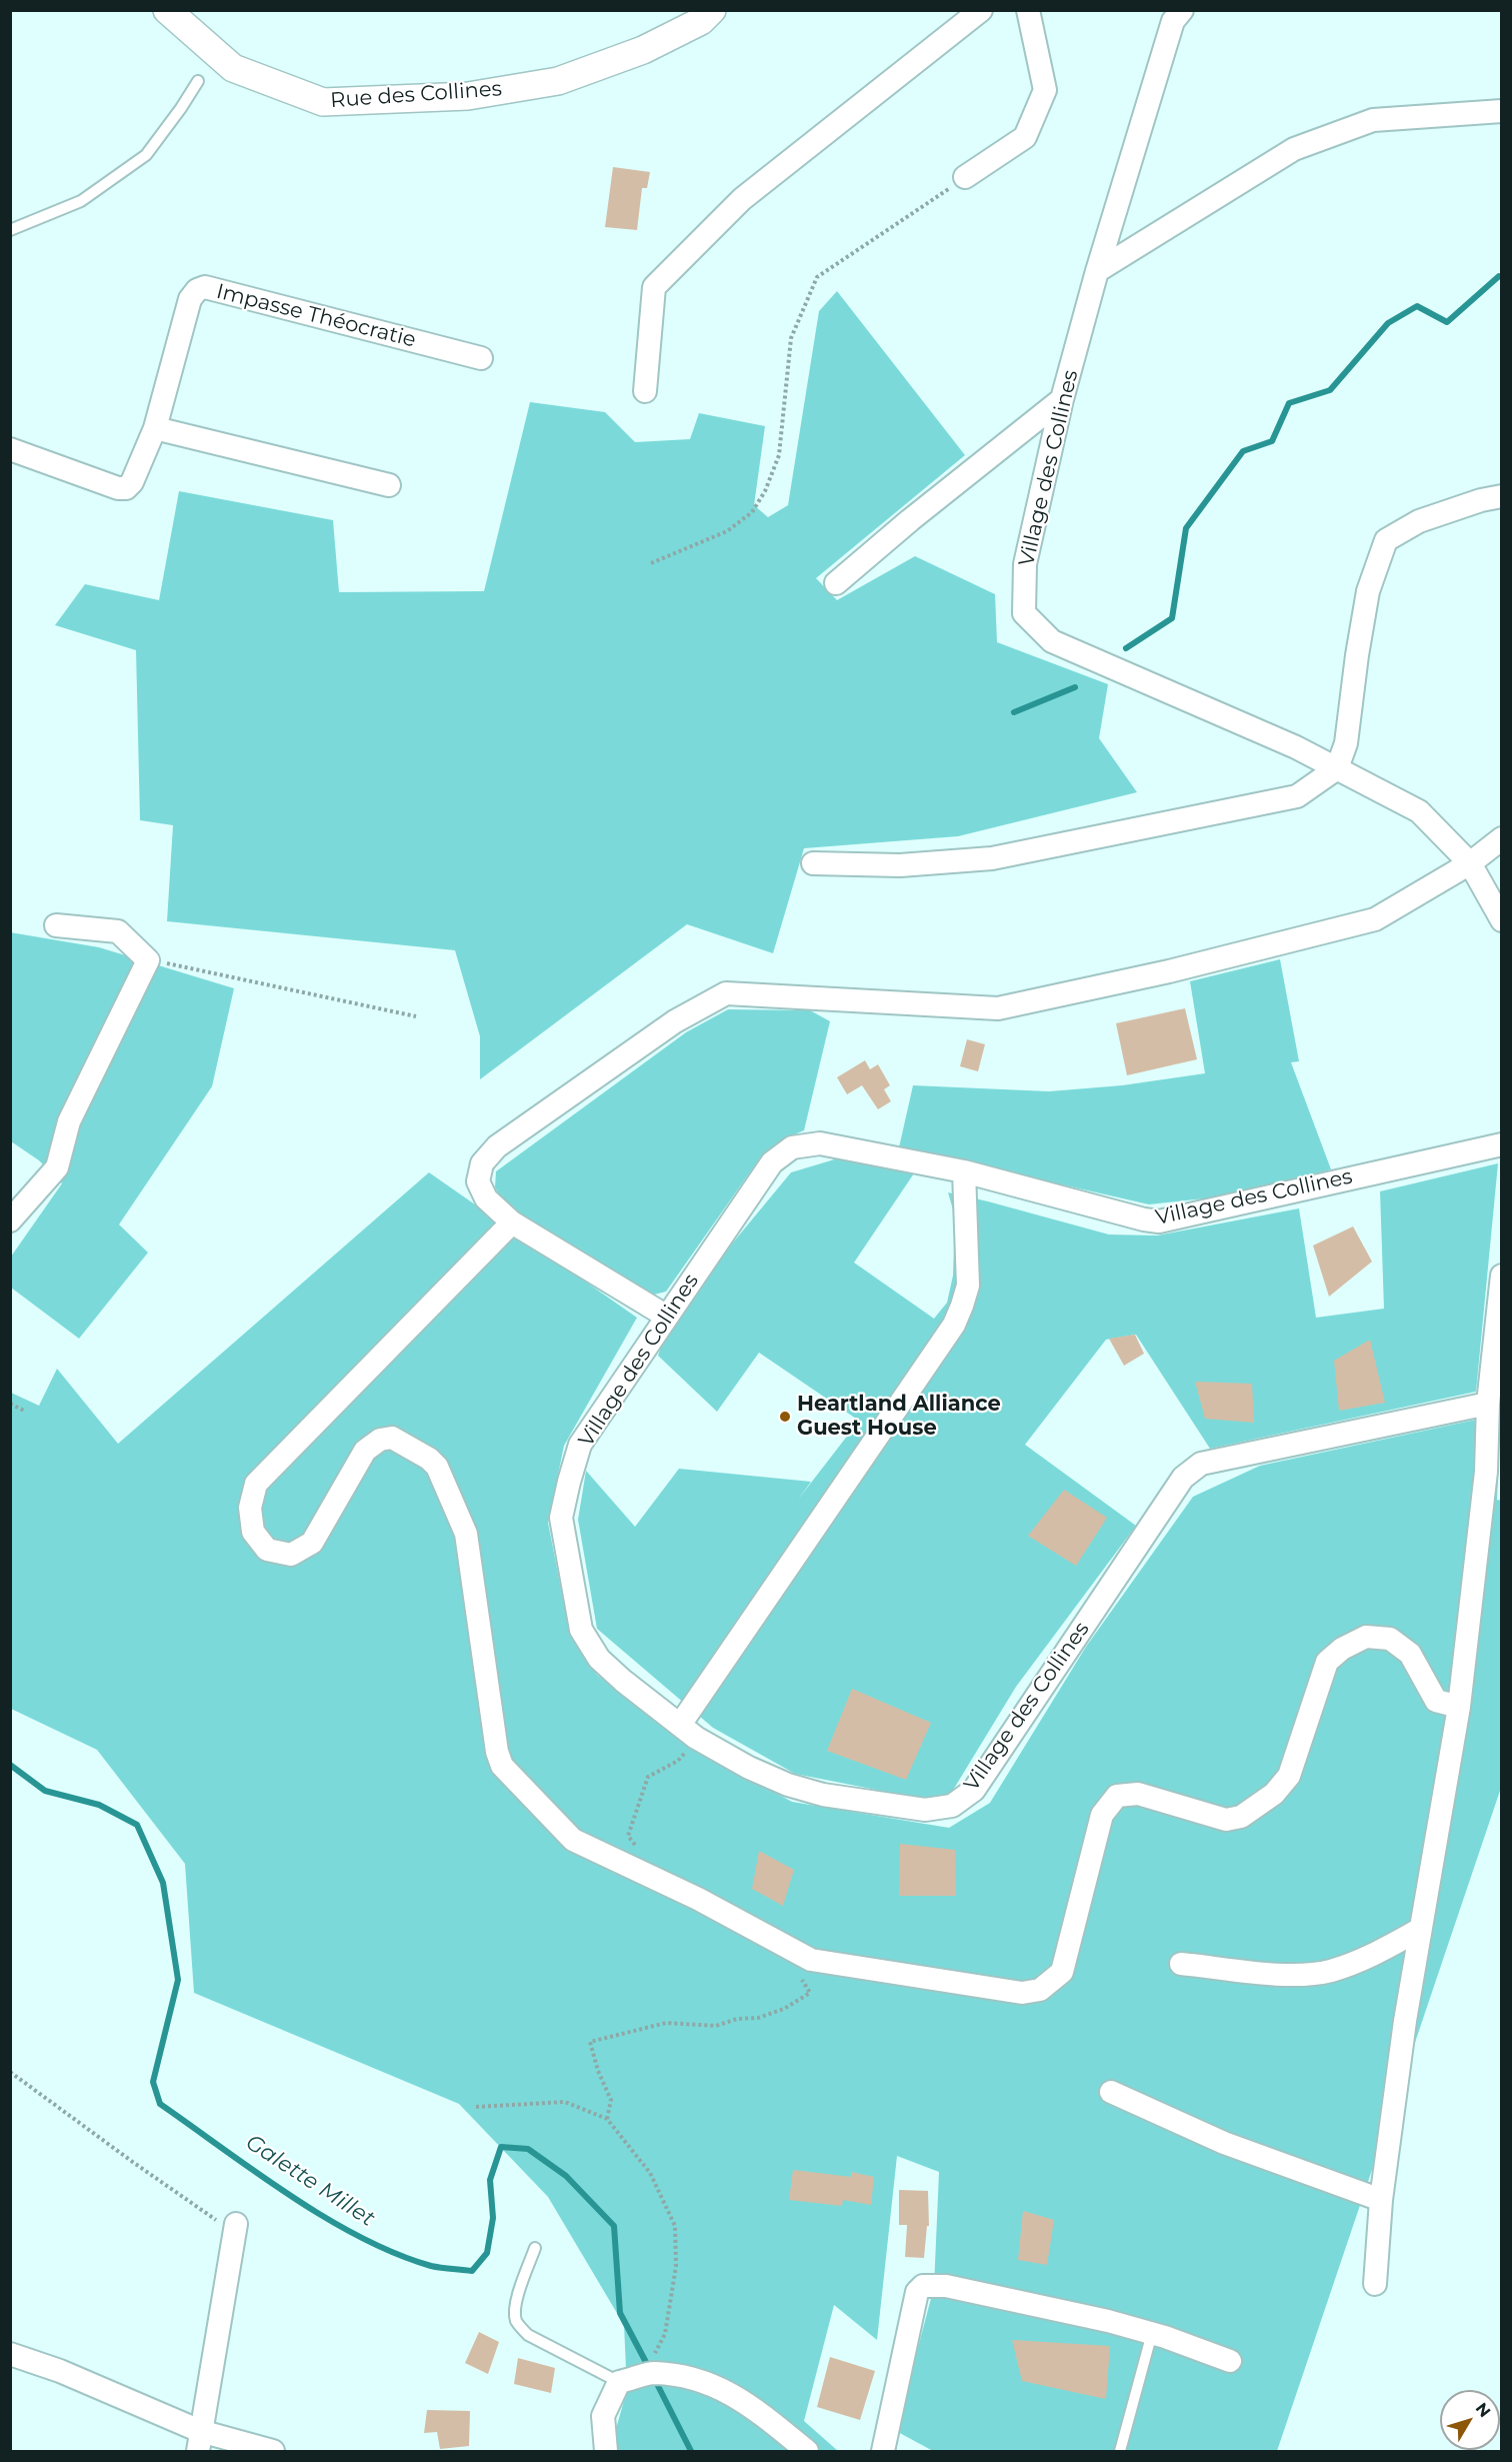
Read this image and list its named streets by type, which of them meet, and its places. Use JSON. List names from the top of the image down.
{
  "streets": {
    "street": ["Rue des Collines", "Impasse Théocratie", "Village des Collines"]
  },
  "water": ["Galette Millet"],
  "places": ["Heartland Alliance Guest House"],
  "north": "top right"
}
